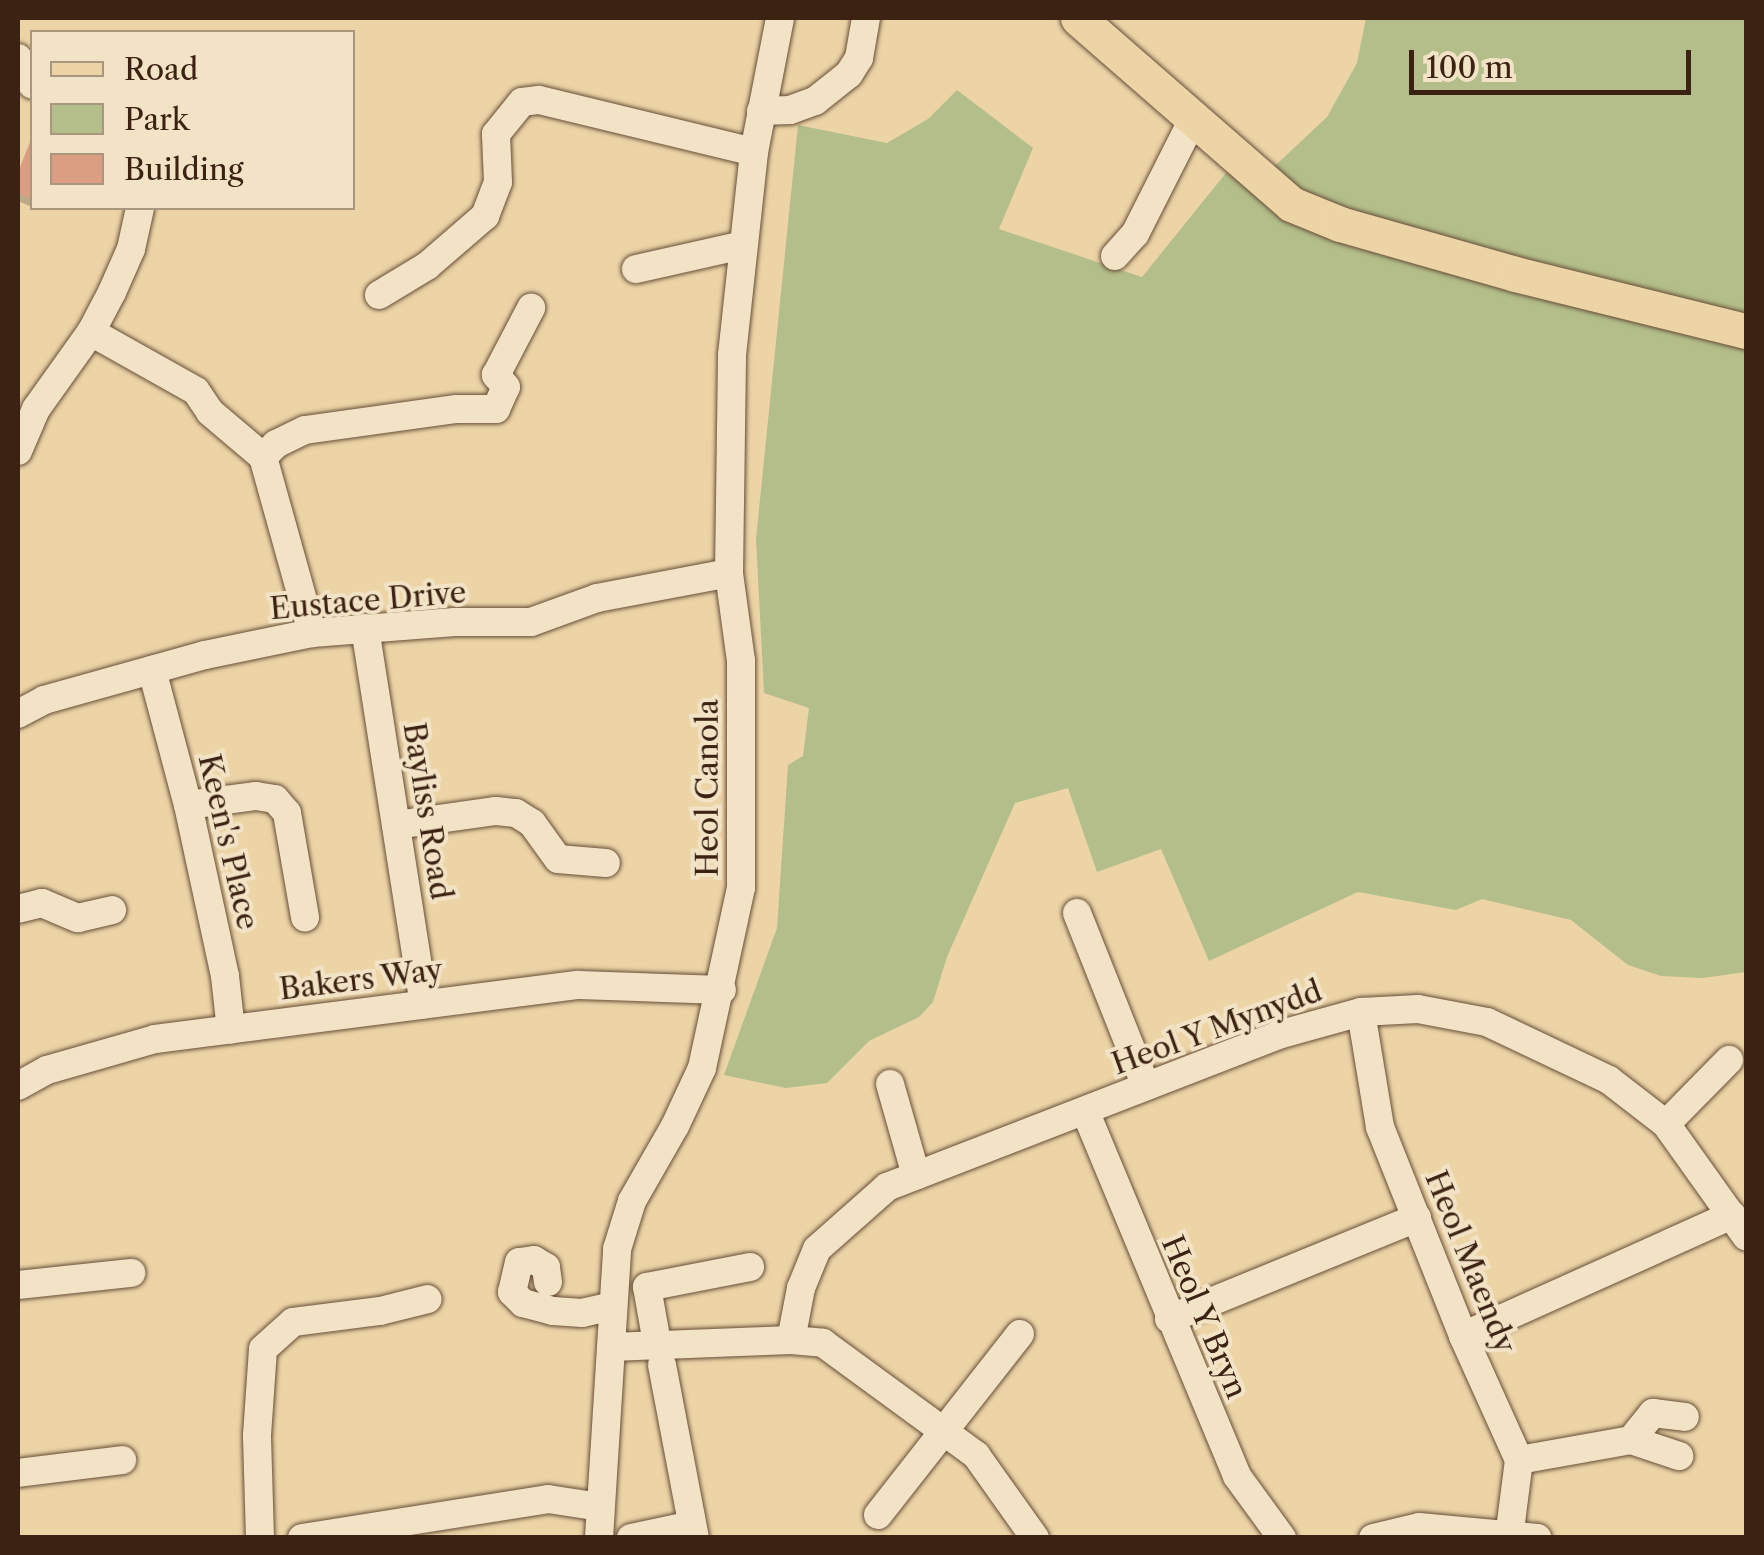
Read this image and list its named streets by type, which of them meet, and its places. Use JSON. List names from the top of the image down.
{
  "streets": {
    "street": [
      "Eustace Drive",
      "Heol Canola",
      "Bayliss Road",
      "Keen's Place",
      "Bakers Way",
      "Heol Y Mynydd",
      "Heol Maendy",
      "Heol Y Bryn"
    ]
  },
  "crossings": [
    ["Eustace Drive", "Heol Canola"],
    ["Eustace Drive", "Bayliss Road"],
    ["Eustace Drive", "Keen's Place"],
    ["Heol Canola", "Bakers Way"],
    ["Bayliss Road", "Bakers Way"],
    ["Keen's Place", "Bakers Way"],
    ["Heol Y Mynydd", "Heol Maendy"],
    ["Heol Y Mynydd", "Heol Y Bryn"]
  ],
  "legend": ["Road", "Park", "Building"],
  "scale_bar": "100 m"
}
